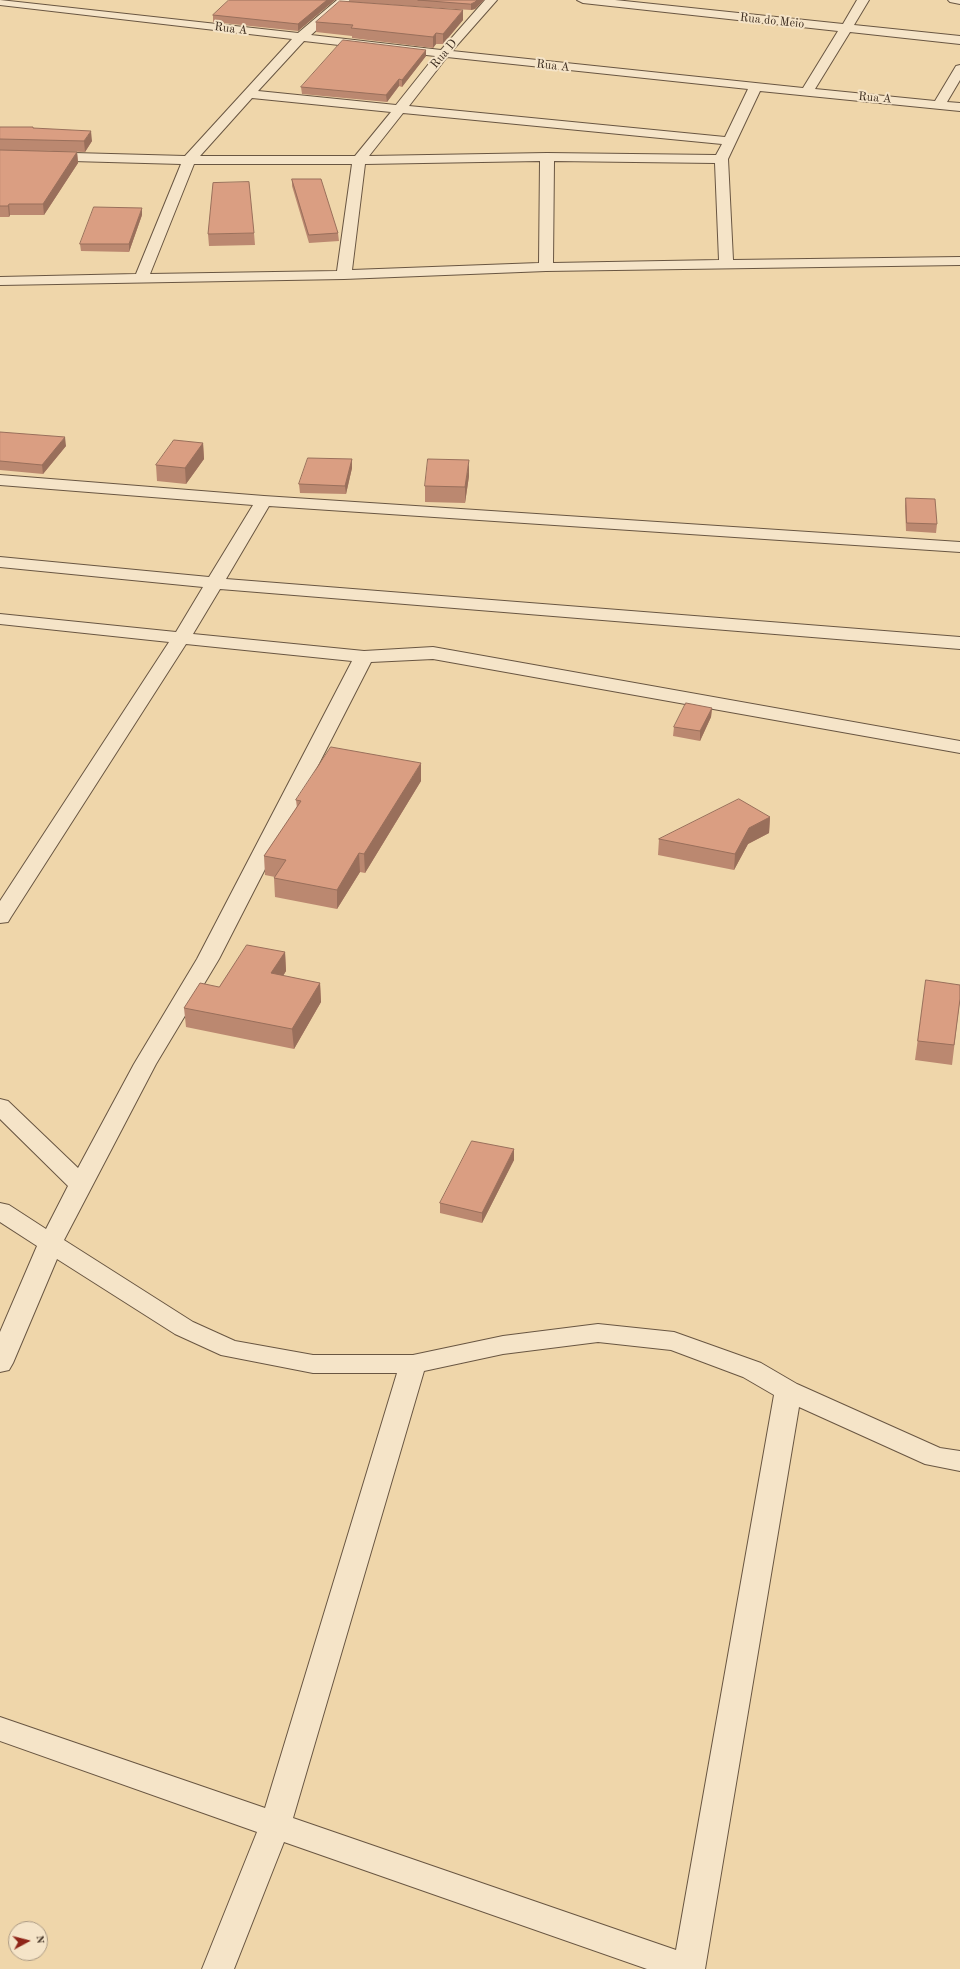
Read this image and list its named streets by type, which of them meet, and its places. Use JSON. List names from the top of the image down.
{
  "streets": {
    "street": ["Rua do Meio", "Rua A", "Rua D"]
  },
  "crossings": [
    ["Rua A", "Rua D"]
  ],
  "north": "right"
}
